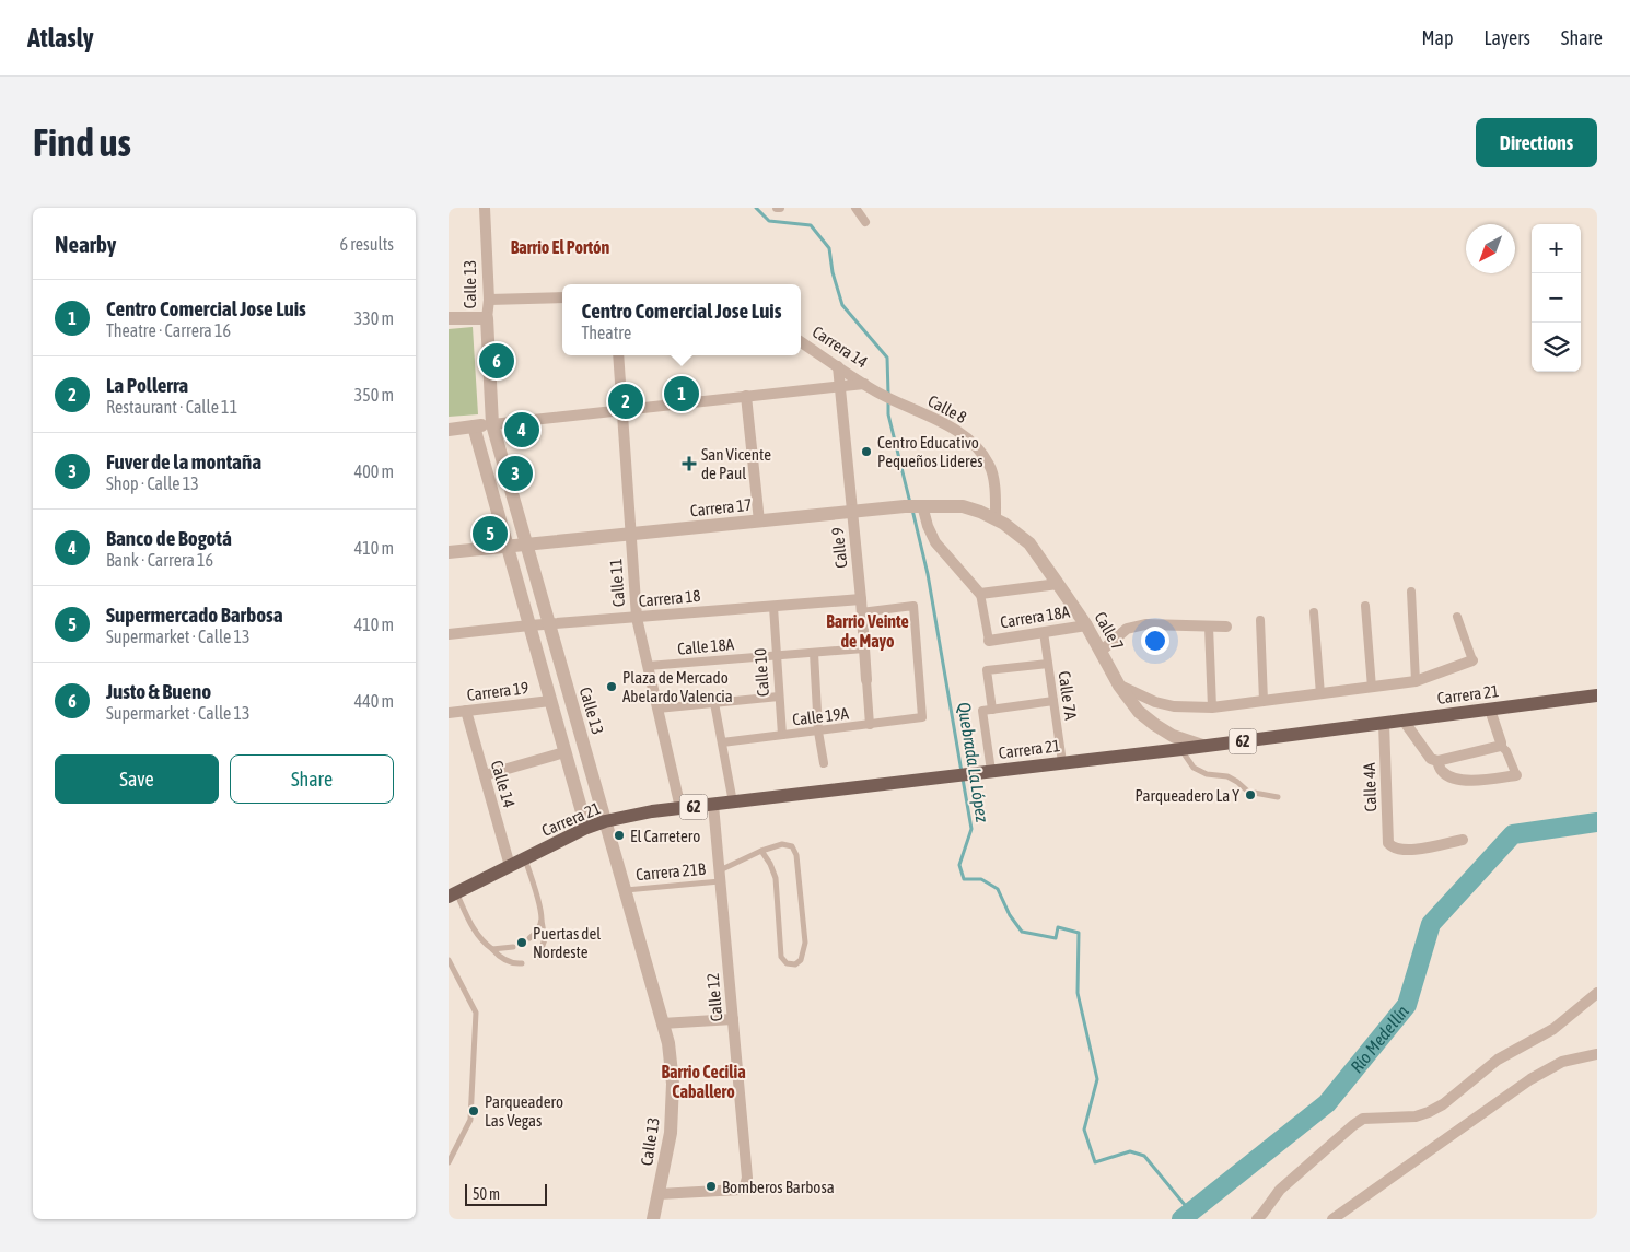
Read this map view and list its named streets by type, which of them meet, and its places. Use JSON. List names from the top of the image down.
{
  "streets": {
    "main road": ["Carrera 21", "62"],
    "street": [
      "Calle 13",
      "Carrera 14",
      "Calle 8",
      "Carrera 17",
      "Calle 9",
      "Calle 11",
      "Carrera 18",
      "Carrera 18A",
      "Calle 7",
      "Calle 18A",
      "Calle 10",
      "Carrera 19",
      "Calle 7A",
      "Calle 19A",
      "Calle 14",
      "Calle 4A",
      "Calle 12"
    ],
    "lane": ["Carrera 21B"]
  },
  "crossings": [
    ["Calle 13", "Carrera 17"],
    ["Calle 13", "Carrera 18"],
    ["Calle 13", "Carrera 21"],
    ["Calle 13", "Carrera 21B"],
    ["Calle 13", "Calle 12"],
    ["Carrera 14", "Calle 8"],
    ["Carrera 14", "Calle 9"],
    ["Calle 8", "Carrera 17"],
    ["Calle 8", "Calle 7"],
    ["Carrera 17", "Calle 9"],
    ["Carrera 17", "Calle 11"],
    ["Carrera 17", "Calle 7"],
    ["Calle 9", "Carrera 18"],
    ["Calle 9", "Calle 18A"],
    ["Calle 9", "Calle 19A"],
    ["Calle 11", "Carrera 18"],
    ["Calle 11", "Calle 18A"],
    ["Calle 11", "Carrera 21"],
    ["Carrera 18", "Calle 10"],
    ["Carrera 18A", "Calle 7"],
    ["Carrera 18A", "Calle 7A"],
    ["Calle 7", "Carrera 21"],
    ["Calle 18A", "Calle 10"],
    ["Calle 10", "Calle 19A"],
    ["Carrera 19", "Calle 14"],
    ["Carrera 21", "Calle 7A"],
    ["Carrera 21", "Calle 14"],
    ["Carrera 21", "Calle 4A"],
    ["Carrera 21", "Calle 12"],
    ["Carrera 21B", "Calle 12"]
  ],
  "districts": ["Barrio El Portón", "Barrio Veinte de Mayo", "Barrio Cecilia Caballero"],
  "water": ["Quebrada La López", "Río Medellín"],
  "places": {
    "other": [
      "Centro Educativo Pequeños Lideres",
      "Plaza de Mercado Abelardo Valencia",
      "Parqueadero La Y",
      "El Carretero",
      "Puertas del Nordeste",
      "Parqueadero Las Vegas",
      "Bomberos Barbosa"
    ],
    "health": ["San Vicente de Paul"]
  },
  "scale_bar": "50 m",
  "north": "bottom left",
  "page": {
    "header": "Atlasly",
    "nav": ["Map", "Layers", "Share"],
    "buttons": [
      "Directions",
      ["Save", "Share"]
    ],
    "title": "Find us",
    "heading": ["Nearby", "6 results"],
    "map_buttons": ["+", "−"],
    "list": [
      {
        "mark": "1",
        "name": "Centro Comercial Jose Luis",
        "note": "Theatre · Carrera 16",
        "value": "330 m"
      },
      {
        "mark": "2",
        "name": "La Pollerra",
        "note": "Restaurant · Calle 11",
        "value": "350 m"
      },
      {
        "mark": "3",
        "name": "Fuver de la montaña",
        "note": "Shop · Calle 13",
        "value": "400 m"
      },
      {
        "mark": "4",
        "name": "Banco de Bogotá",
        "note": "Bank · Carrera 16",
        "value": "410 m"
      },
      {
        "mark": "5",
        "name": "Supermercado Barbosa",
        "note": "Supermarket · Calle 13",
        "value": "410 m"
      },
      {
        "mark": "6",
        "name": "Justo & Bueno",
        "note": "Supermarket · Calle 13",
        "value": "440 m"
      }
    ],
    "popup": ["Centro Comercial Jose Luis", "Theatre"],
    "pins": [
      "6",
      "1",
      "2",
      "4",
      "3",
      "5"
    ],
    "scale": "50 m"
  }
}
